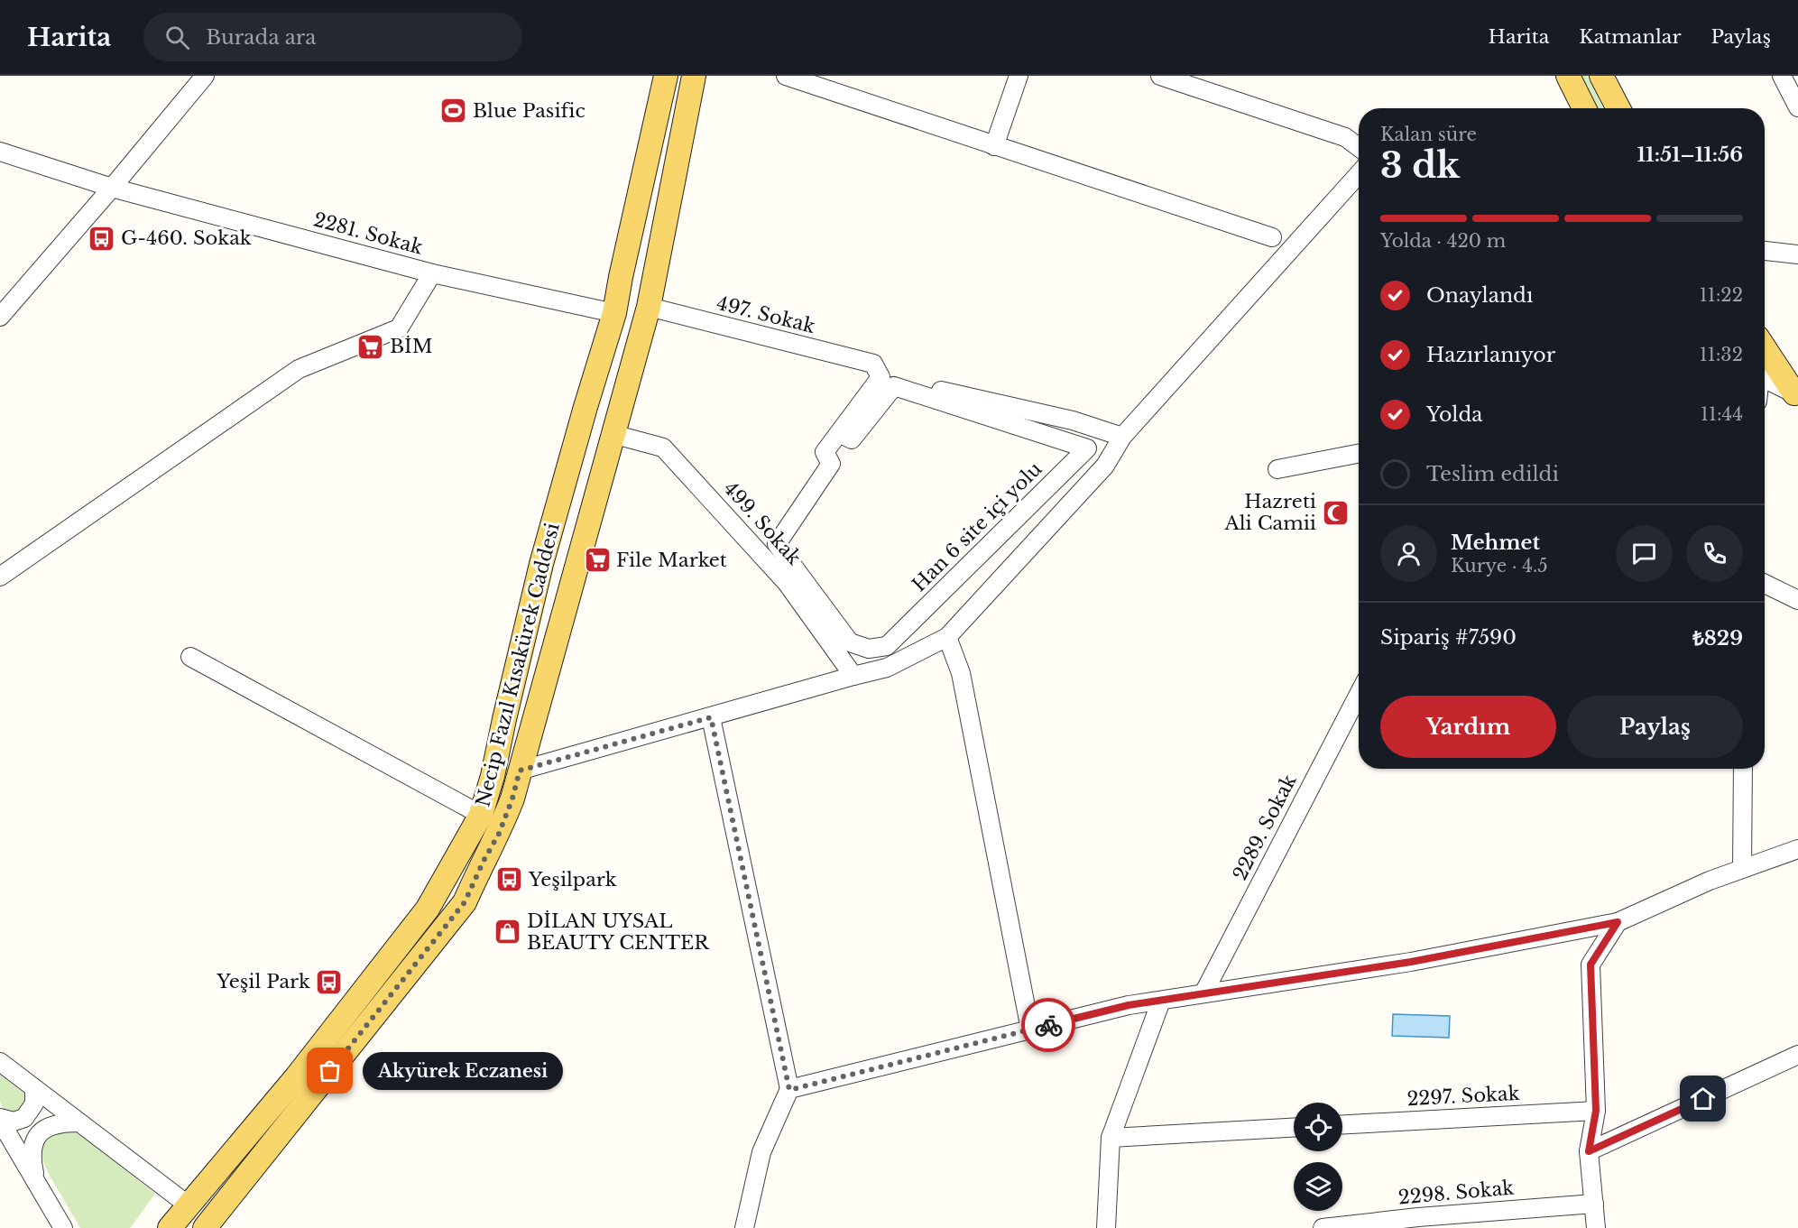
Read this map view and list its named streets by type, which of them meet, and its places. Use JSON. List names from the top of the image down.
{
  "streets": {
    "main road": ["Necip Fazıl Kısakürek Caddesi"],
    "street": [
      "2281. Sokak",
      "497. Sokak",
      "499. Sokak",
      "Han 6 site içi yolu",
      "2289. Sokak",
      "2297. Sokak",
      "2298. Sokak"
    ]
  },
  "crossings": [
    ["2281. Sokak", "Necip Fazıl Kısakürek Caddesi"],
    ["497. Sokak", "Necip Fazıl Kısakürek Caddesi"],
    ["499. Sokak", "Necip Fazıl Kısakürek Caddesi"]
  ],
  "places": {
    "sports": ["Blue Pasific"],
    "bus stop": ["G-460. Sokak", "Yeşilpark", "Yeşil Park"],
    "supermarket": ["BİM", "File Market"],
    "mosque": ["Hazreti Ali Camii"],
    "shop": ["DİLAN UYSAL BEAUTY CENTER"],
    "other": ["Akyürek Eczanesi"]
  },
  "page": {
    "header": "Harita",
    "search": "Burada ara",
    "nav": ["Harita", "Katmanlar", "Paylaş"],
    "heading": ["3 dk", "Kalan süre", "11:51–11:56"],
    "panel": [
      "Mehmet",
      "Kurye · 4.5",
      "Sipariş #7590",
      "₺829"
    ],
    "bar": "Yolda · 420 m",
    "list": [
      ["Onaylandı", "11:22"],
      ["Hazırlanıyor", "11:32"],
      ["Yolda", "11:44"],
      "Teslim edildi"
    ],
    "buttons": ["Yardım", "Paylaş"],
    "bubble": "Akyürek Eczanesi"
  }
}
